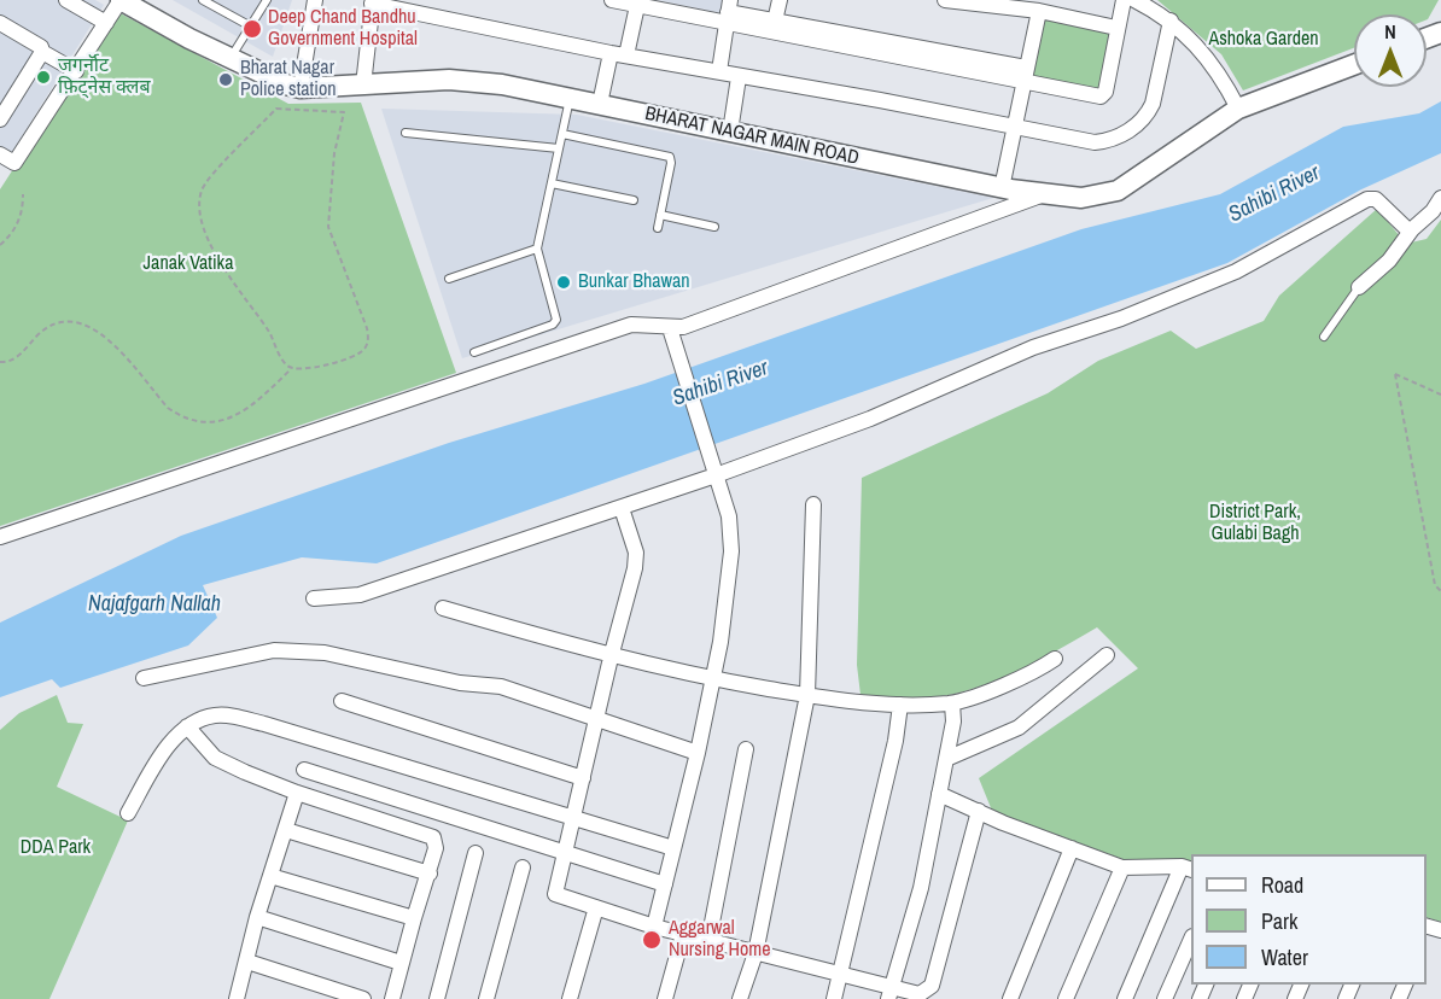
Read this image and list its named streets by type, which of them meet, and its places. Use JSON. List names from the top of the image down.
{
  "streets": {
    "street": ["BHARAT NAGAR MAIN ROAD"]
  },
  "water": ["Sahibi River", "Najafgarh Nallah"],
  "parks": [
    "Ashoka Garden",
    "Janak Vatika",
    "District Park, Gulabi Bagh",
    "DDA Park"
  ],
  "places": [
    "Deep Chand Bandhu Government Hospital",
    "जगर्नॉट फ़िट्नेस क्लब",
    "Bharat Nagar Police station",
    "Bunkar Bhawan",
    "Aggarwal Nursing Home"
  ],
  "legend": ["Road", "Park", "Water"],
  "north": "top"
}
